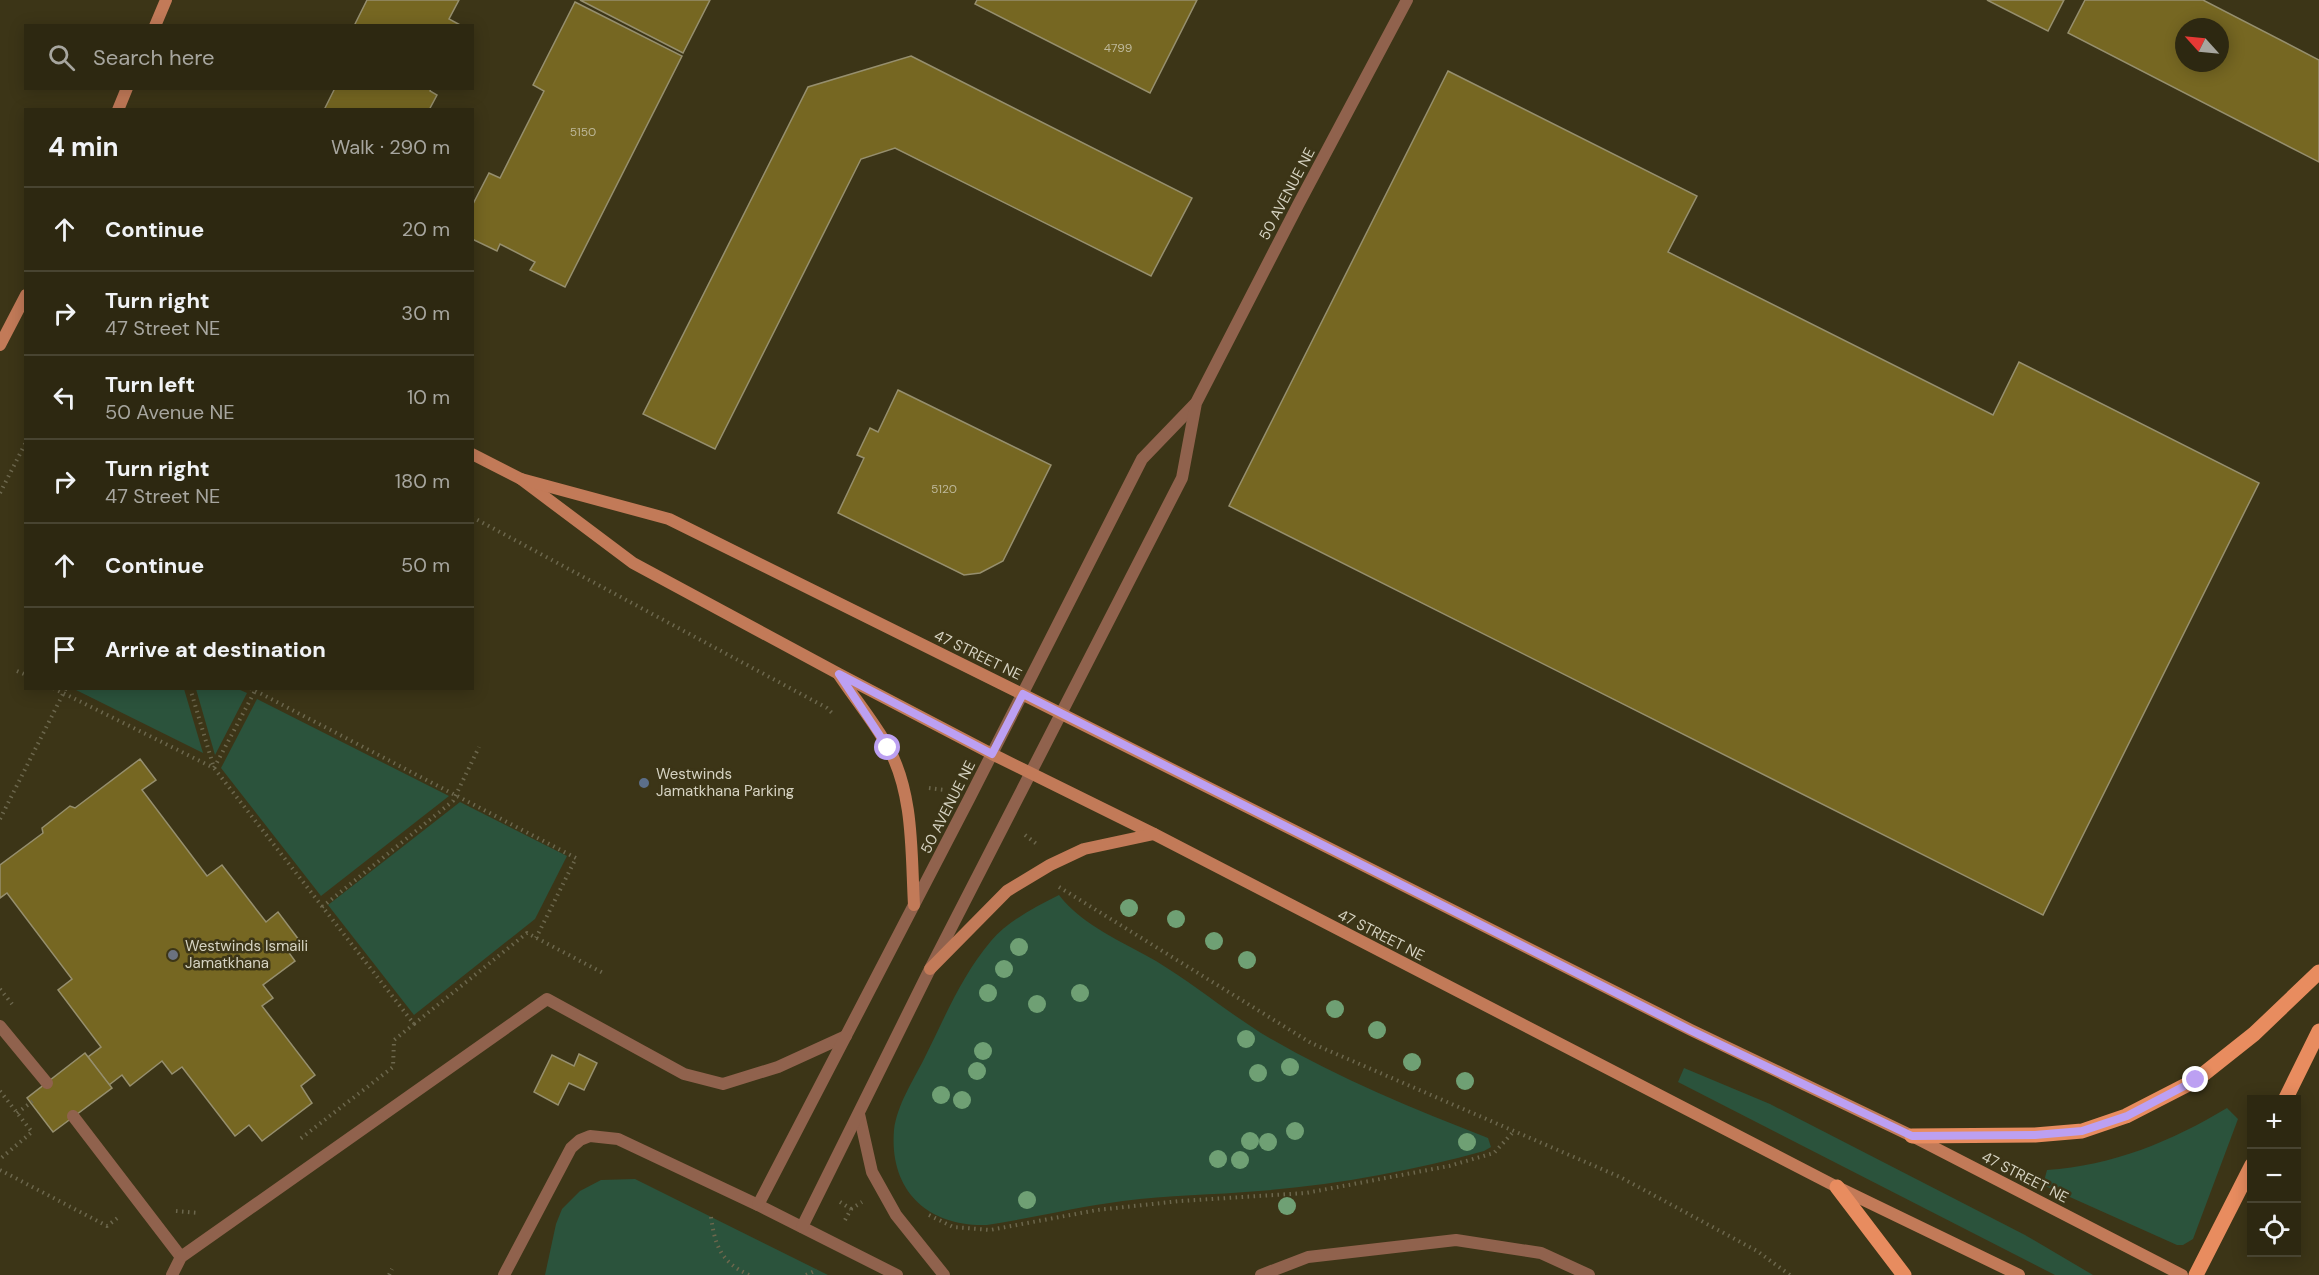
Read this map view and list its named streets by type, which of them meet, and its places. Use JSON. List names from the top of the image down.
{
  "streets": {
    "street": ["50 AVENUE NE", "47 STREET NE"]
  },
  "crossings": [
    ["50 AVENUE NE", "47 STREET NE"]
  ],
  "places": ["Westwinds Jamatkhana Parking", "Westwinds Ismaili Jamatkhana"],
  "house_numbers": ["4799", "5150", "5120"],
  "north": "top left",
  "page": {
    "search": "Search here",
    "heading": ["4 min", "Walk · 290 m"],
    "list": [
      ["Continue", "20 m"],
      ["Turn right", "47 Street NE", "30 m"],
      ["Turn left", "50 Avenue NE", "10 m"],
      ["Turn right", "47 Street NE", "180 m"],
      ["Continue", "50 m"],
      "Arrive at destination"
    ],
    "map_buttons": ["+", "−"]
  }
}
